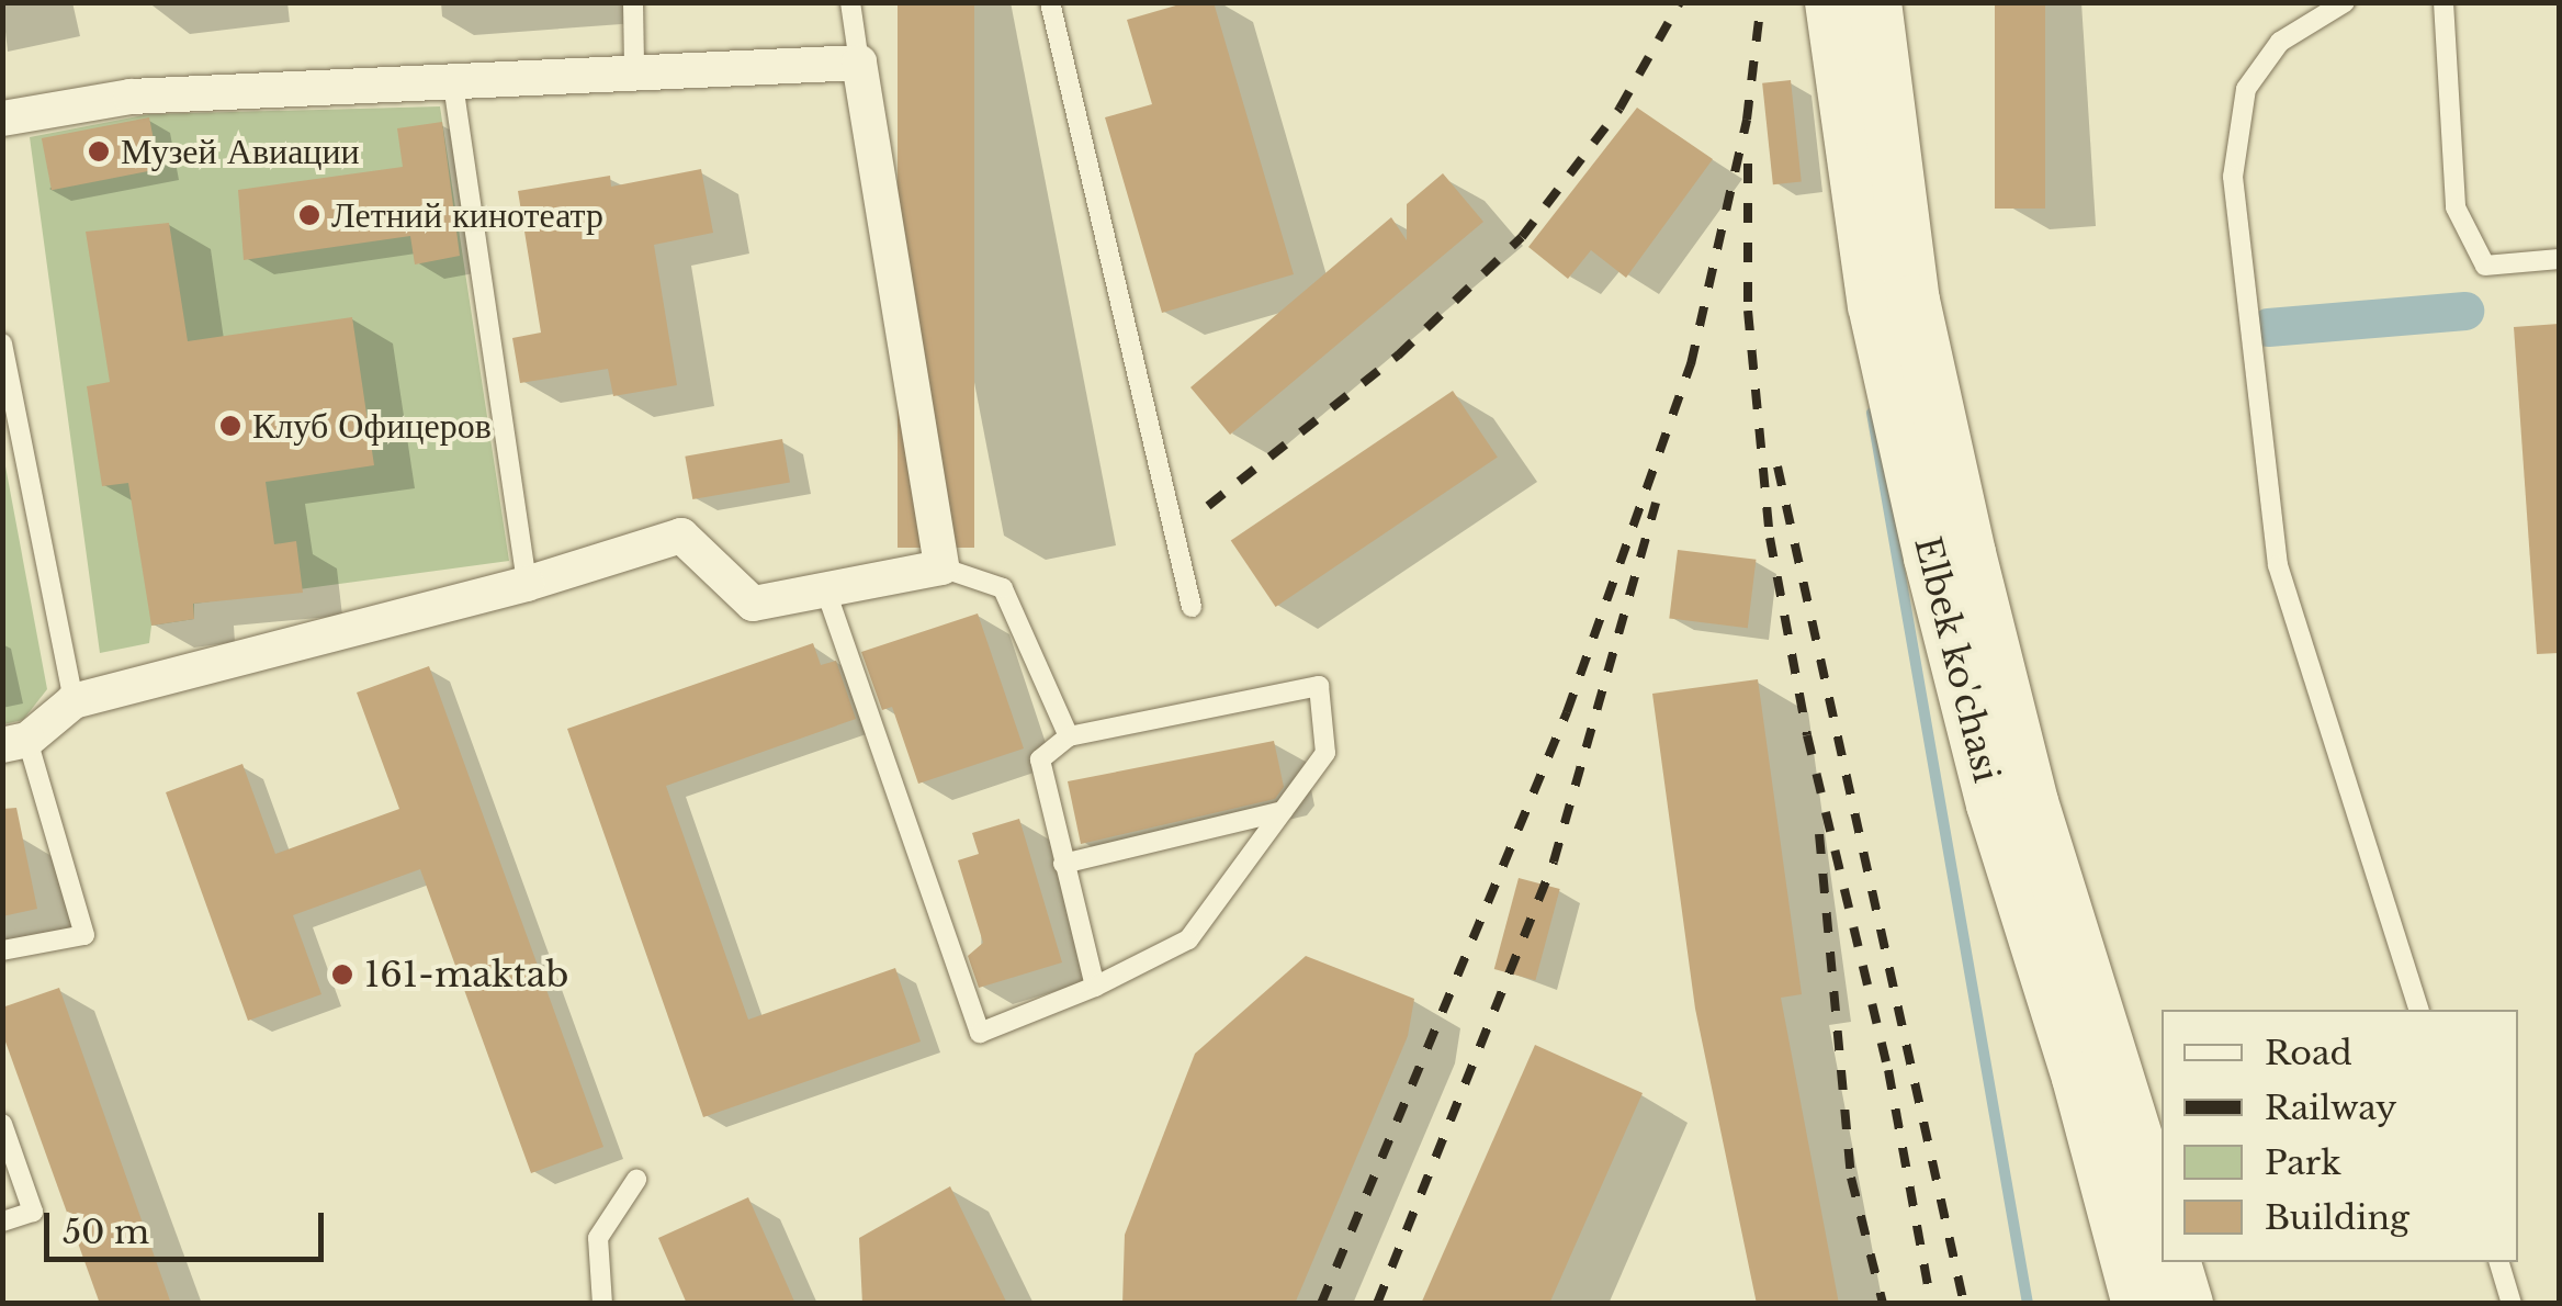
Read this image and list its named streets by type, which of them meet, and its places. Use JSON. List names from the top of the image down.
{
  "streets": {
    "main road": ["Elbek ko'chasi"]
  },
  "places": [
    "Музей Авиации",
    "Летний кинотеатр",
    "Клуб Офицеров",
    "161-maktab"
  ],
  "legend": [
    "Road",
    "Railway",
    "Park",
    "Building"
  ],
  "scale_bar": "50 m"
}
